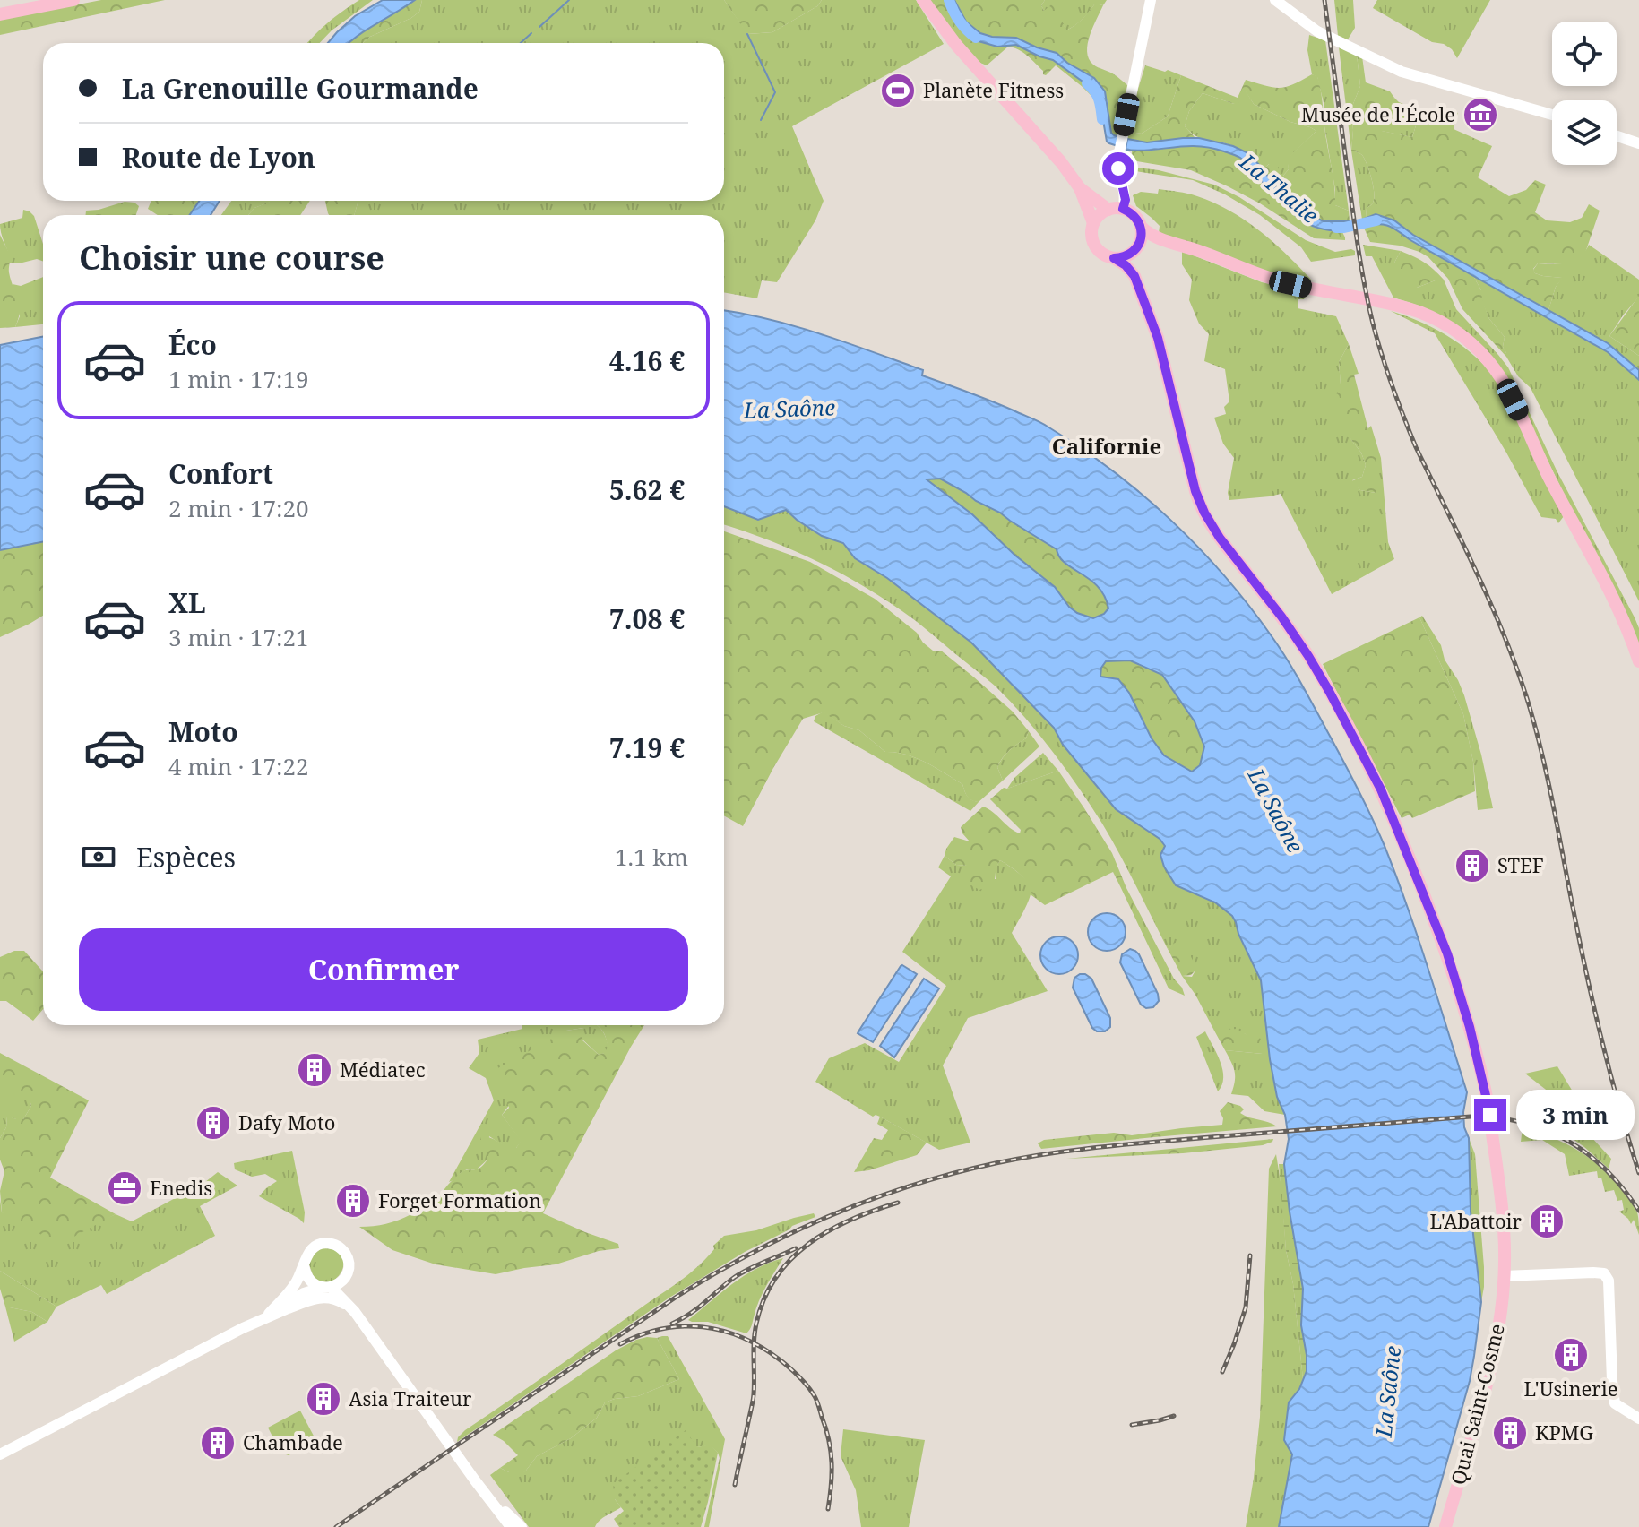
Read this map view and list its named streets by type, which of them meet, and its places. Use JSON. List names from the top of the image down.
{
  "streets": {
    "main road": ["Quai Saint-Cosme"]
  },
  "districts": ["Californie"],
  "water": ["La Thalie", "La Saône"],
  "places": {
    "sports": ["Planète Fitness"],
    "museum": ["Musée de l'École"],
    "building": [
      "STEF",
      "Médiatec",
      "Dafy Moto",
      "Forget Formation",
      "L'Abattoir",
      "L'Usinerie",
      "Asia Traiteur",
      "KPMG",
      "Chambade"
    ],
    "office": ["Enedis"]
  },
  "page": {
    "banner": ["La Grenouille Gourmande", "Route de Lyon"],
    "heading": "Choisir une course",
    "list": [
      {
        "name": "Éco",
        "note": "1 min · 17:19",
        "value": "4.16 €"
      },
      {
        "name": "Confort",
        "note": "2 min · 17:20",
        "value": "5.62 €"
      },
      {
        "name": "XL",
        "note": "3 min · 17:21",
        "value": "7.08 €"
      },
      {
        "name": "Moto",
        "note": "4 min · 17:22",
        "value": "7.19 €"
      }
    ],
    "pay": ["Espèces", "1.1 km"],
    "buttons": "Confirmer",
    "bubble": "3 min"
  }
}
